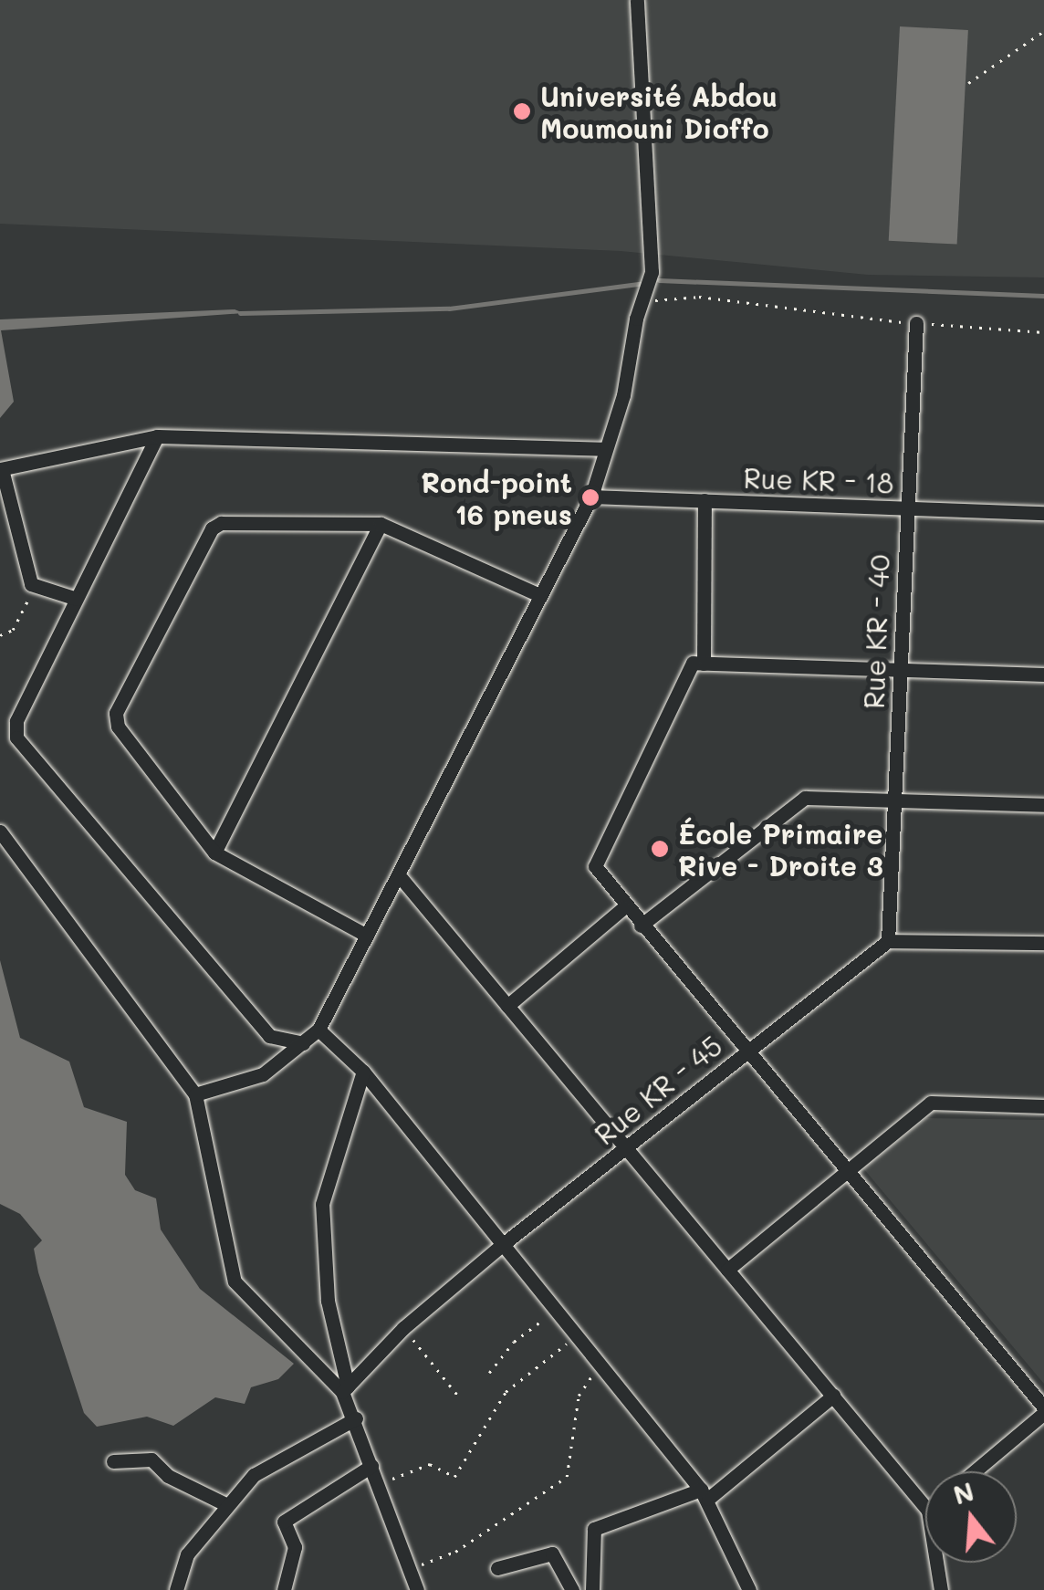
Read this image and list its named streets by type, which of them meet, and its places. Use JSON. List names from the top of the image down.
{
  "streets": {
    "street": ["Rue KR - 18", "Rue KR - 40", "Rue KR - 45"]
  },
  "crossings": [
    ["Rue KR - 18", "Rue KR - 40"],
    ["Rue KR - 40", "Rue KR - 45"]
  ],
  "places": ["Université Abdou Moumouni Dioffo", "Rond-point 16 pneus", "École Primaire Rive - Droite 3"],
  "north": "top"
}
